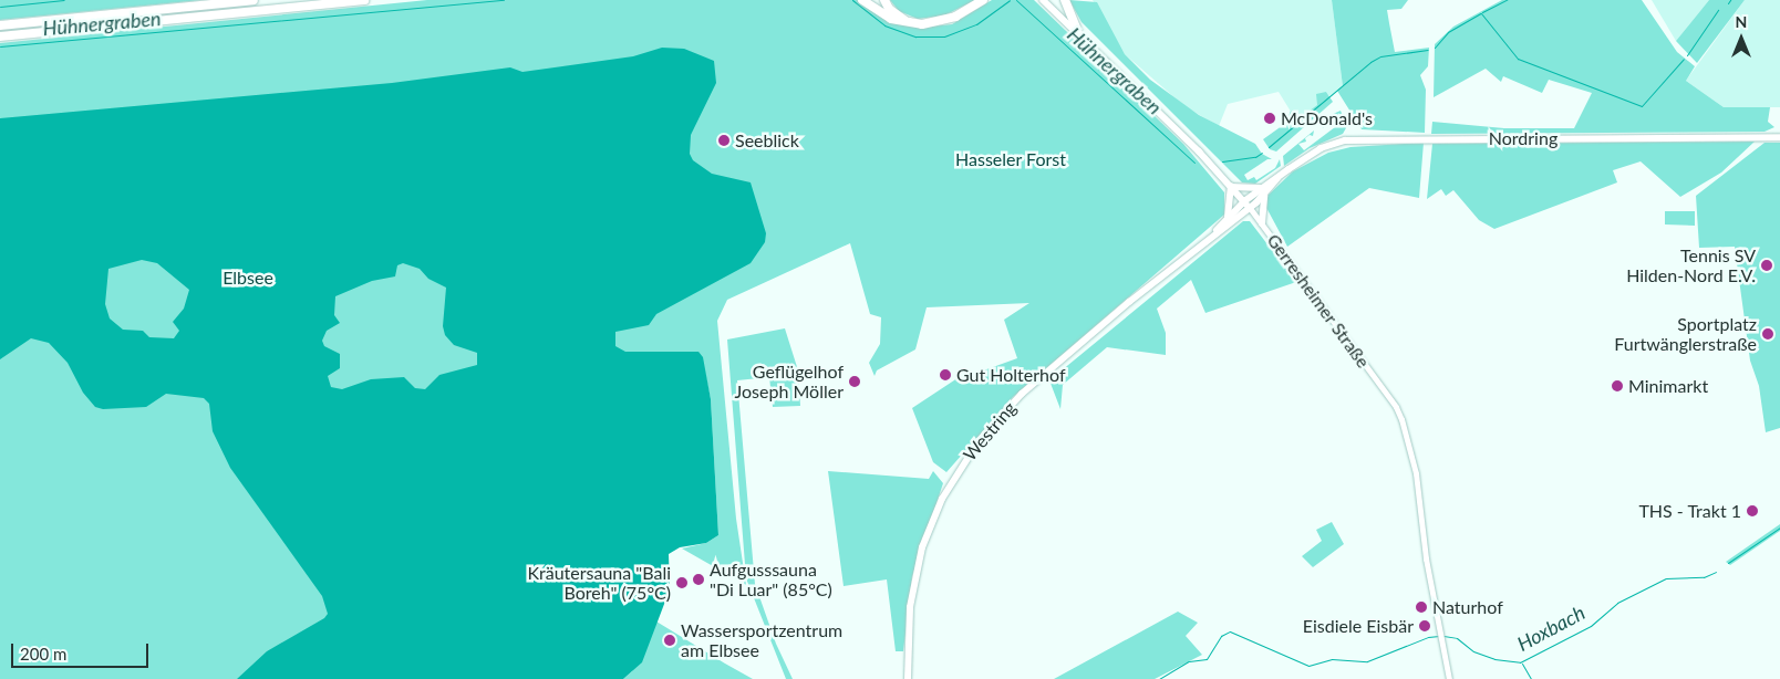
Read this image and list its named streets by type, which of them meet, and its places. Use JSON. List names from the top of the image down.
{
  "streets": {
    "main road": ["Nordring", "Gerresheimer Straße", "Westring"]
  },
  "crossings": [
    ["Nordring", "Gerresheimer Straße"],
    ["Nordring", "Westring"],
    ["Gerresheimer Straße", "Westring"]
  ],
  "water": ["Hühnergraben", "Hoxbach"],
  "parks": ["Hasseler Forst", "Elbsee"],
  "places": [
    "McDonald's",
    "Seeblick",
    "Tennis SV Hilden-Nord E.V.",
    "Sportplatz Furtwänglerstraße",
    "Gut Holterhof",
    "Geflügelhof Joseph Möller",
    "Minimarkt",
    "THS - Trakt 1",
    "Aufgusssauna \"Di Luar\" (85°C)",
    "Kräutersauna \"Bali Boreh\" (75°C)",
    "Naturhof",
    "Eisdiele Eisbär",
    "Wassersportzentrum am Elbsee"
  ],
  "scale_bar": "200 m",
  "north": "top"
}
